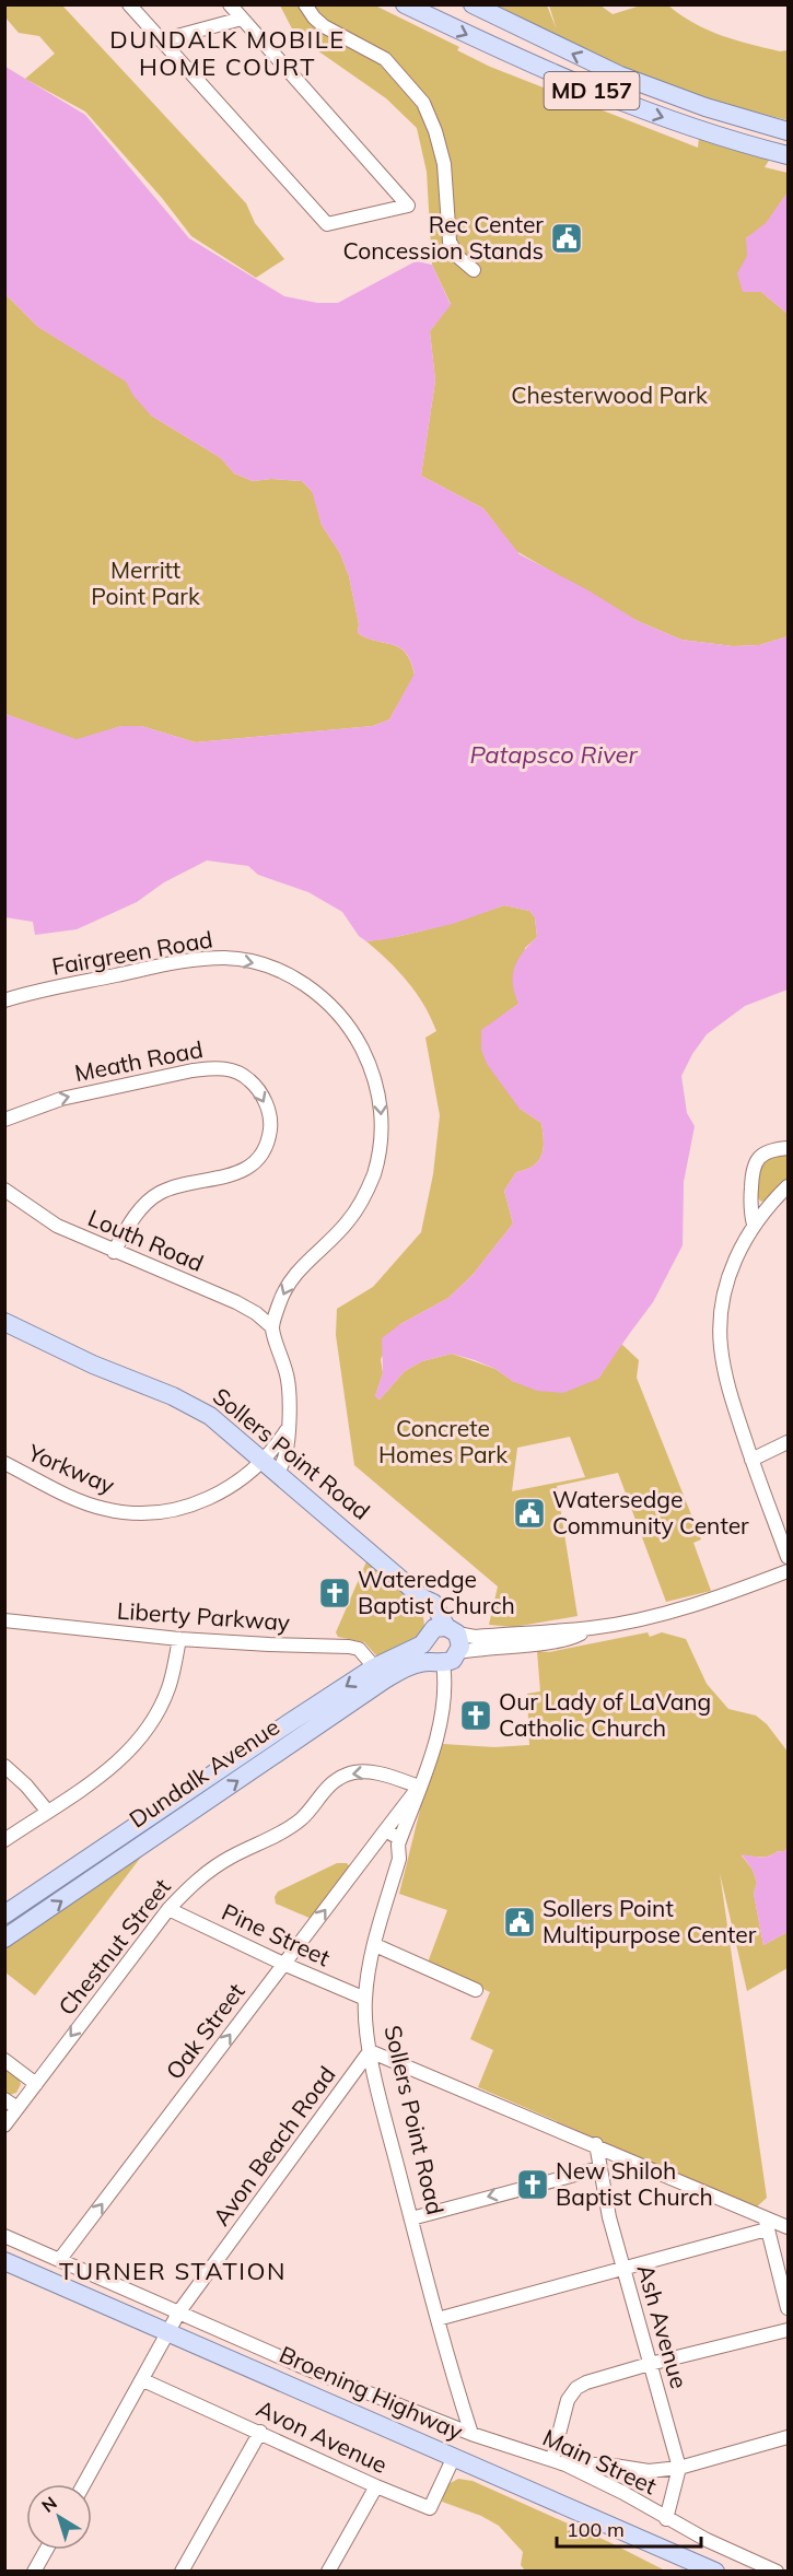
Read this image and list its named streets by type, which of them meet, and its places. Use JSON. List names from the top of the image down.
{
  "streets": {
    "main road": [
      "MD 157",
      "Sollers Point Road",
      "Dundalk Avenue",
      "Broening Highway"
    ],
    "street": [
      "Fairgreen Road",
      "Meath Road",
      "Louth Road",
      "Yorkway",
      "Liberty Parkway",
      "Pine Street",
      "Chestnut Street",
      "Oak Street",
      "Avon Beach Road",
      "Ash Avenue",
      "Avon Avenue",
      "Main Street"
    ]
  },
  "crossings": [
    ["Fairgreen Road", "Louth Road"],
    ["Meath Road", "Louth Road"],
    ["Sollers Point Road", "Yorkway"],
    ["Sollers Point Road", "Dundalk Avenue"],
    ["Sollers Point Road", "Pine Street"],
    ["Sollers Point Road", "Chestnut Street"],
    ["Sollers Point Road", "Oak Street"],
    ["Sollers Point Road", "Avon Beach Road"],
    ["Sollers Point Road", "Main Street"],
    ["Liberty Parkway", "Dundalk Avenue"],
    ["Pine Street", "Chestnut Street"],
    ["Pine Street", "Oak Street"],
    ["Chestnut Street", "Oak Street"],
    ["Oak Street", "Main Street"],
    ["Avon Beach Road", "Broening Highway"],
    ["Avon Beach Road", "Avon Avenue"],
    ["Avon Beach Road", "Main Street"],
    ["Broening Highway", "Avon Avenue"]
  ],
  "one_way": ["Chestnut Street", "Oak Street"],
  "districts": ["DUNDALK MOBILE HOME COURT", "TURNER STATION"],
  "water": ["Patapsco River"],
  "parks": ["Chesterwood Park", "Merritt Point Park", "Concrete Homes Park"],
  "places": {
    "public building": ["Rec Center Concession Stands", "Watersedge Community Center", "Sollers Point Multipurpose Center"],
    "church": ["Wateredge Baptist Church", "Our Lady of LaVang Catholic Church", "New Shiloh Baptist Church"]
  },
  "scale_bar": "100 m",
  "north": "top left"
}
